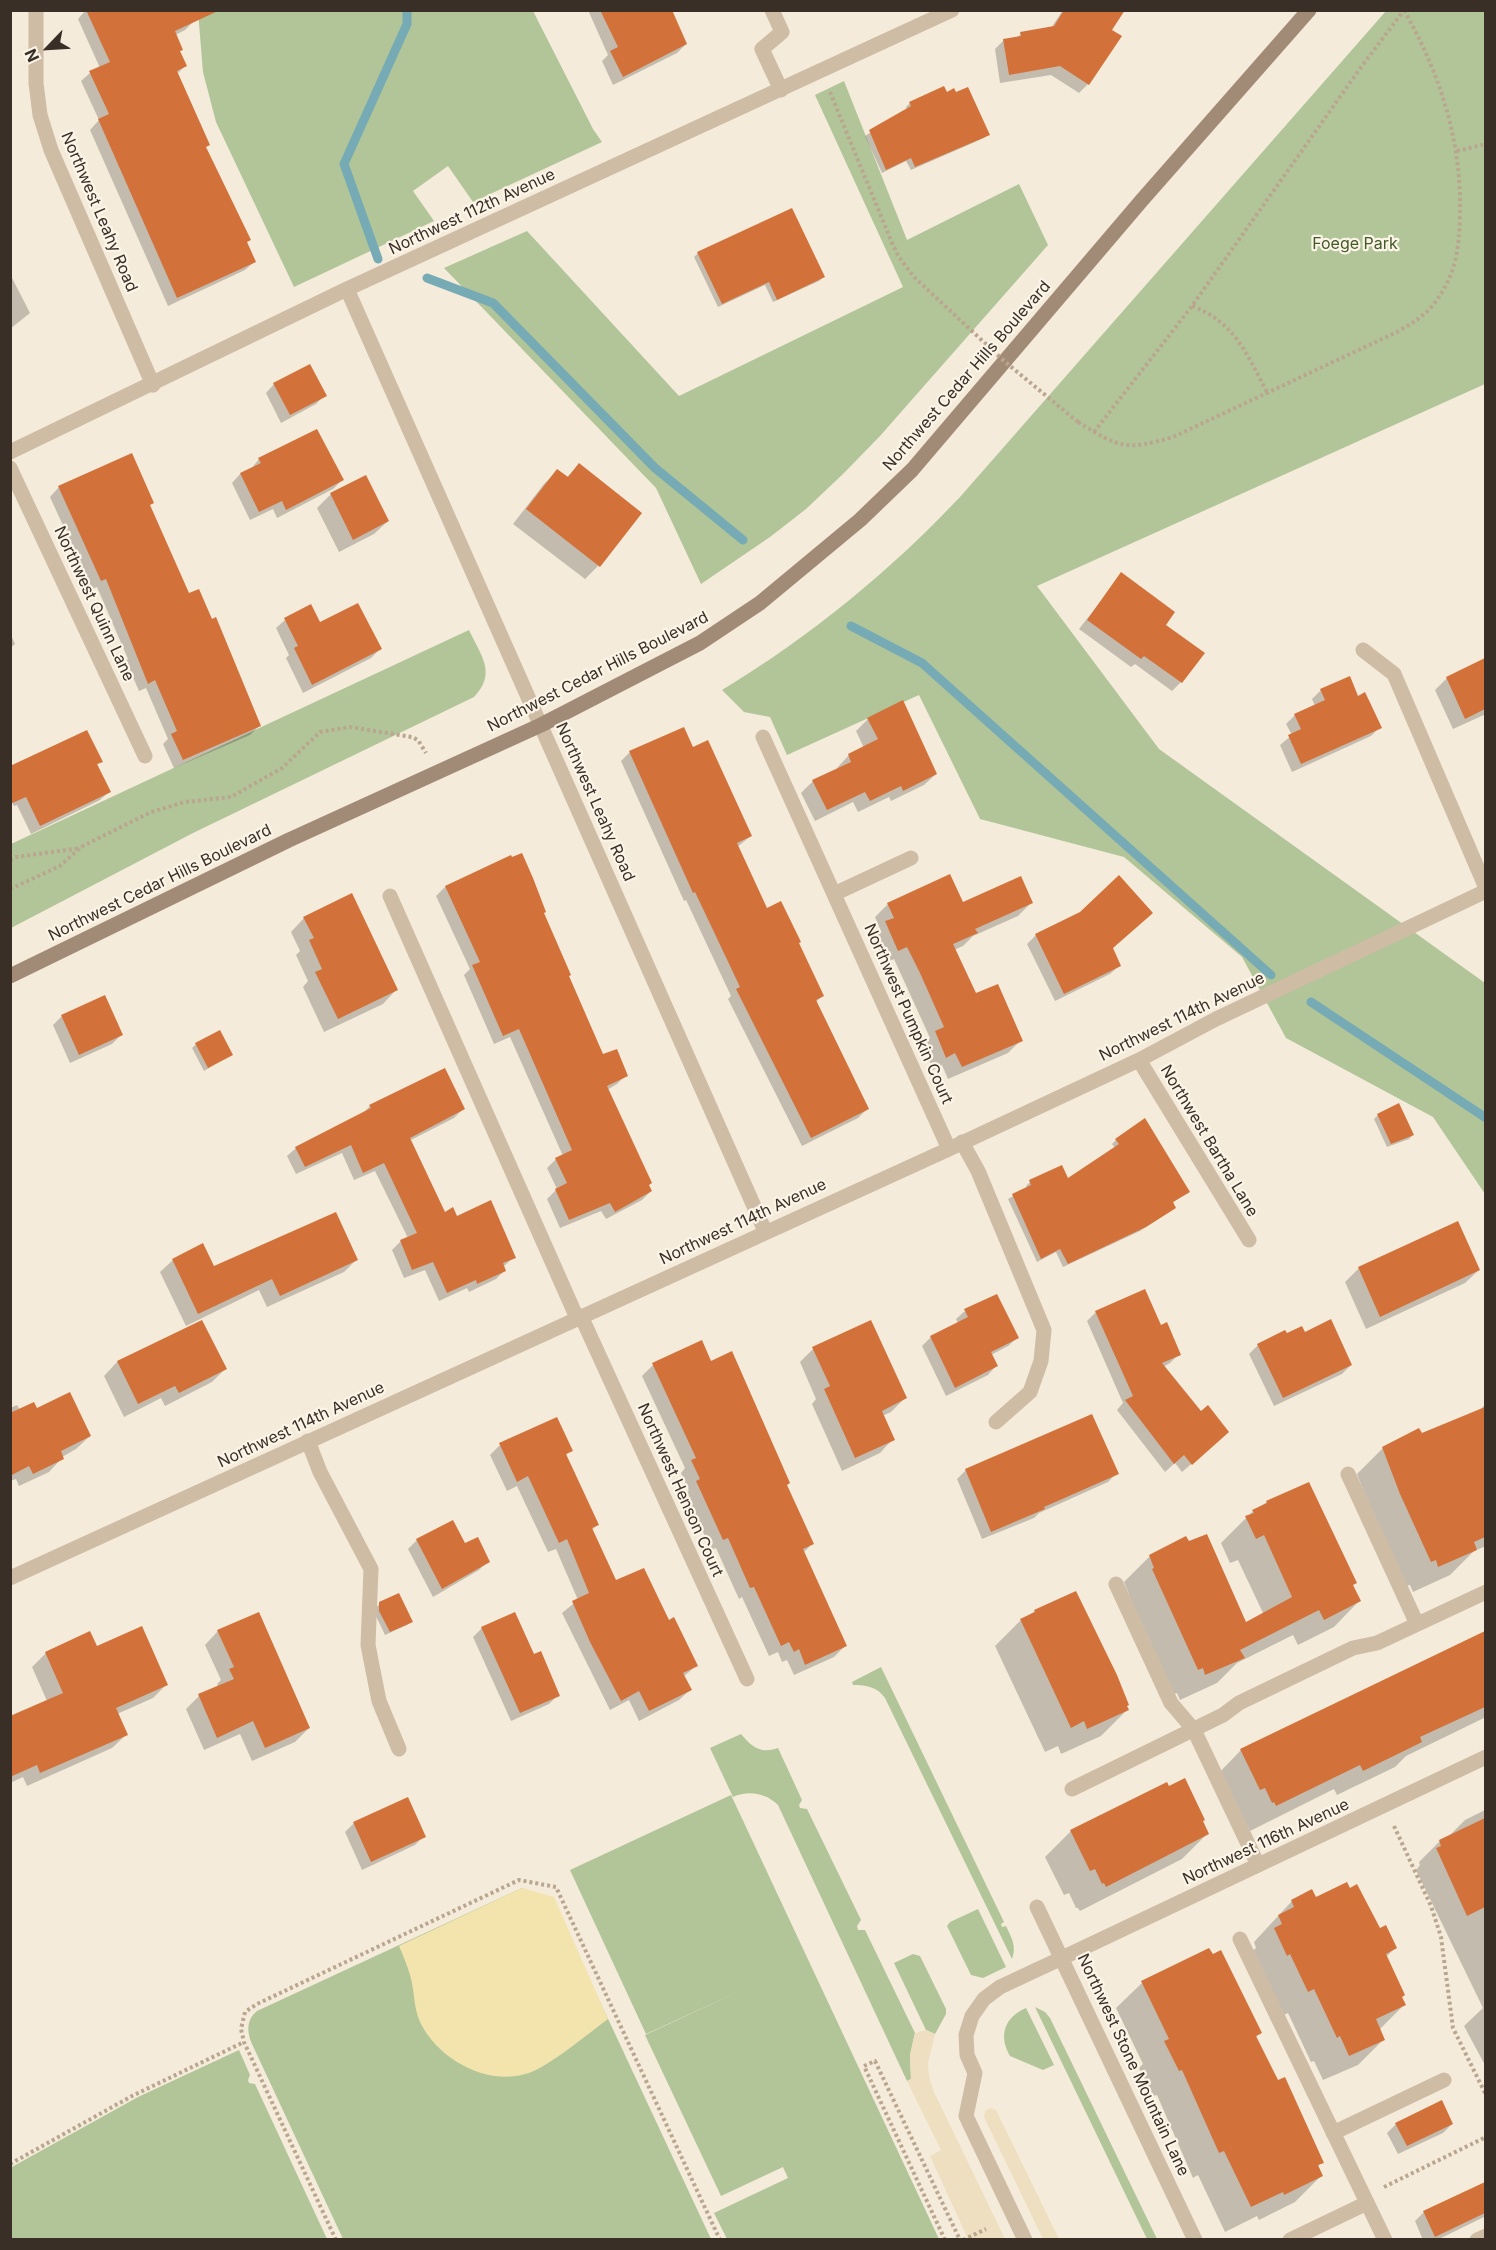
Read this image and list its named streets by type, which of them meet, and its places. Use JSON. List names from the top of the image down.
{
  "streets": {
    "main road": ["Northwest Cedar Hills Boulevard"],
    "street": [
      "Northwest Leahy Road",
      "Northwest 112th Avenue",
      "Northwest Quinn Lane",
      "Northwest Pumpkin Court",
      "Northwest 114th Avenue",
      "Northwest Bartha Lane",
      "Northwest Henson Court",
      "Northwest 116th Avenue",
      "Northwest Stone Mountain Lane"
    ]
  },
  "crossings": [
    ["Northwest Leahy Road", "Northwest 112th Avenue"],
    ["Northwest Leahy Road", "Northwest Cedar Hills Boulevard"],
    ["Northwest Leahy Road", "Northwest 114th Avenue"],
    ["Northwest Pumpkin Court", "Northwest 114th Avenue"],
    ["Northwest 114th Avenue", "Northwest Bartha Lane"],
    ["Northwest 114th Avenue", "Northwest Henson Court"],
    ["Northwest 116th Avenue", "Northwest Stone Mountain Lane"]
  ],
  "parks": ["Foege Park"],
  "north": "bottom left"
}
